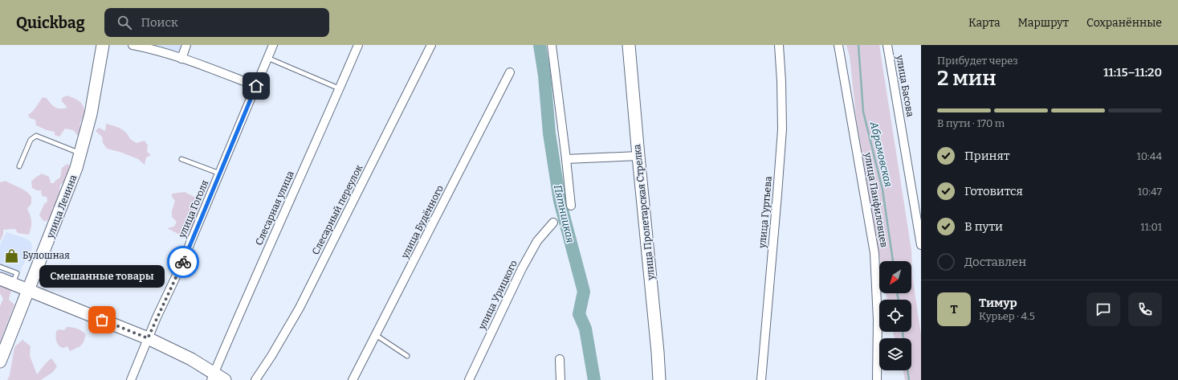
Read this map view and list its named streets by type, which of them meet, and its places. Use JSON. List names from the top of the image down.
{
  "streets": {
    "main road": ["улица Ленина", "улица Пролетарская Стрелка"],
    "street": [
      "улица Басова",
      "улица Панфиловцев",
      "Слесарная улица",
      "улица Гоголя",
      "Слесарный переулок",
      "улица Гуртьева",
      "улица Будённого",
      "улица Урицкого"
    ]
  },
  "water": ["Абрамовская", "Пятницкая"],
  "places": {
    "shop": ["Булошная"],
    "other": ["Смешанные товары"]
  },
  "north": "bottom left",
  "page": {
    "header": "Quickbag",
    "search": "Поиск",
    "nav": ["Карта", "Маршрут", "Сохранённые"],
    "heading": ["2 мин", "Прибудет через", "11:15–11:20"],
    "panel": ["Тимур", "Курьер · 4.5"],
    "bar": "В пути · 170 m",
    "list": [
      ["Принят", "10:44"],
      ["Готовится", "10:47"],
      ["В пути", "11:01"],
      "Доставлен"
    ],
    "bubble": "Смешанные товары",
    "round": "Т"
  }
}
